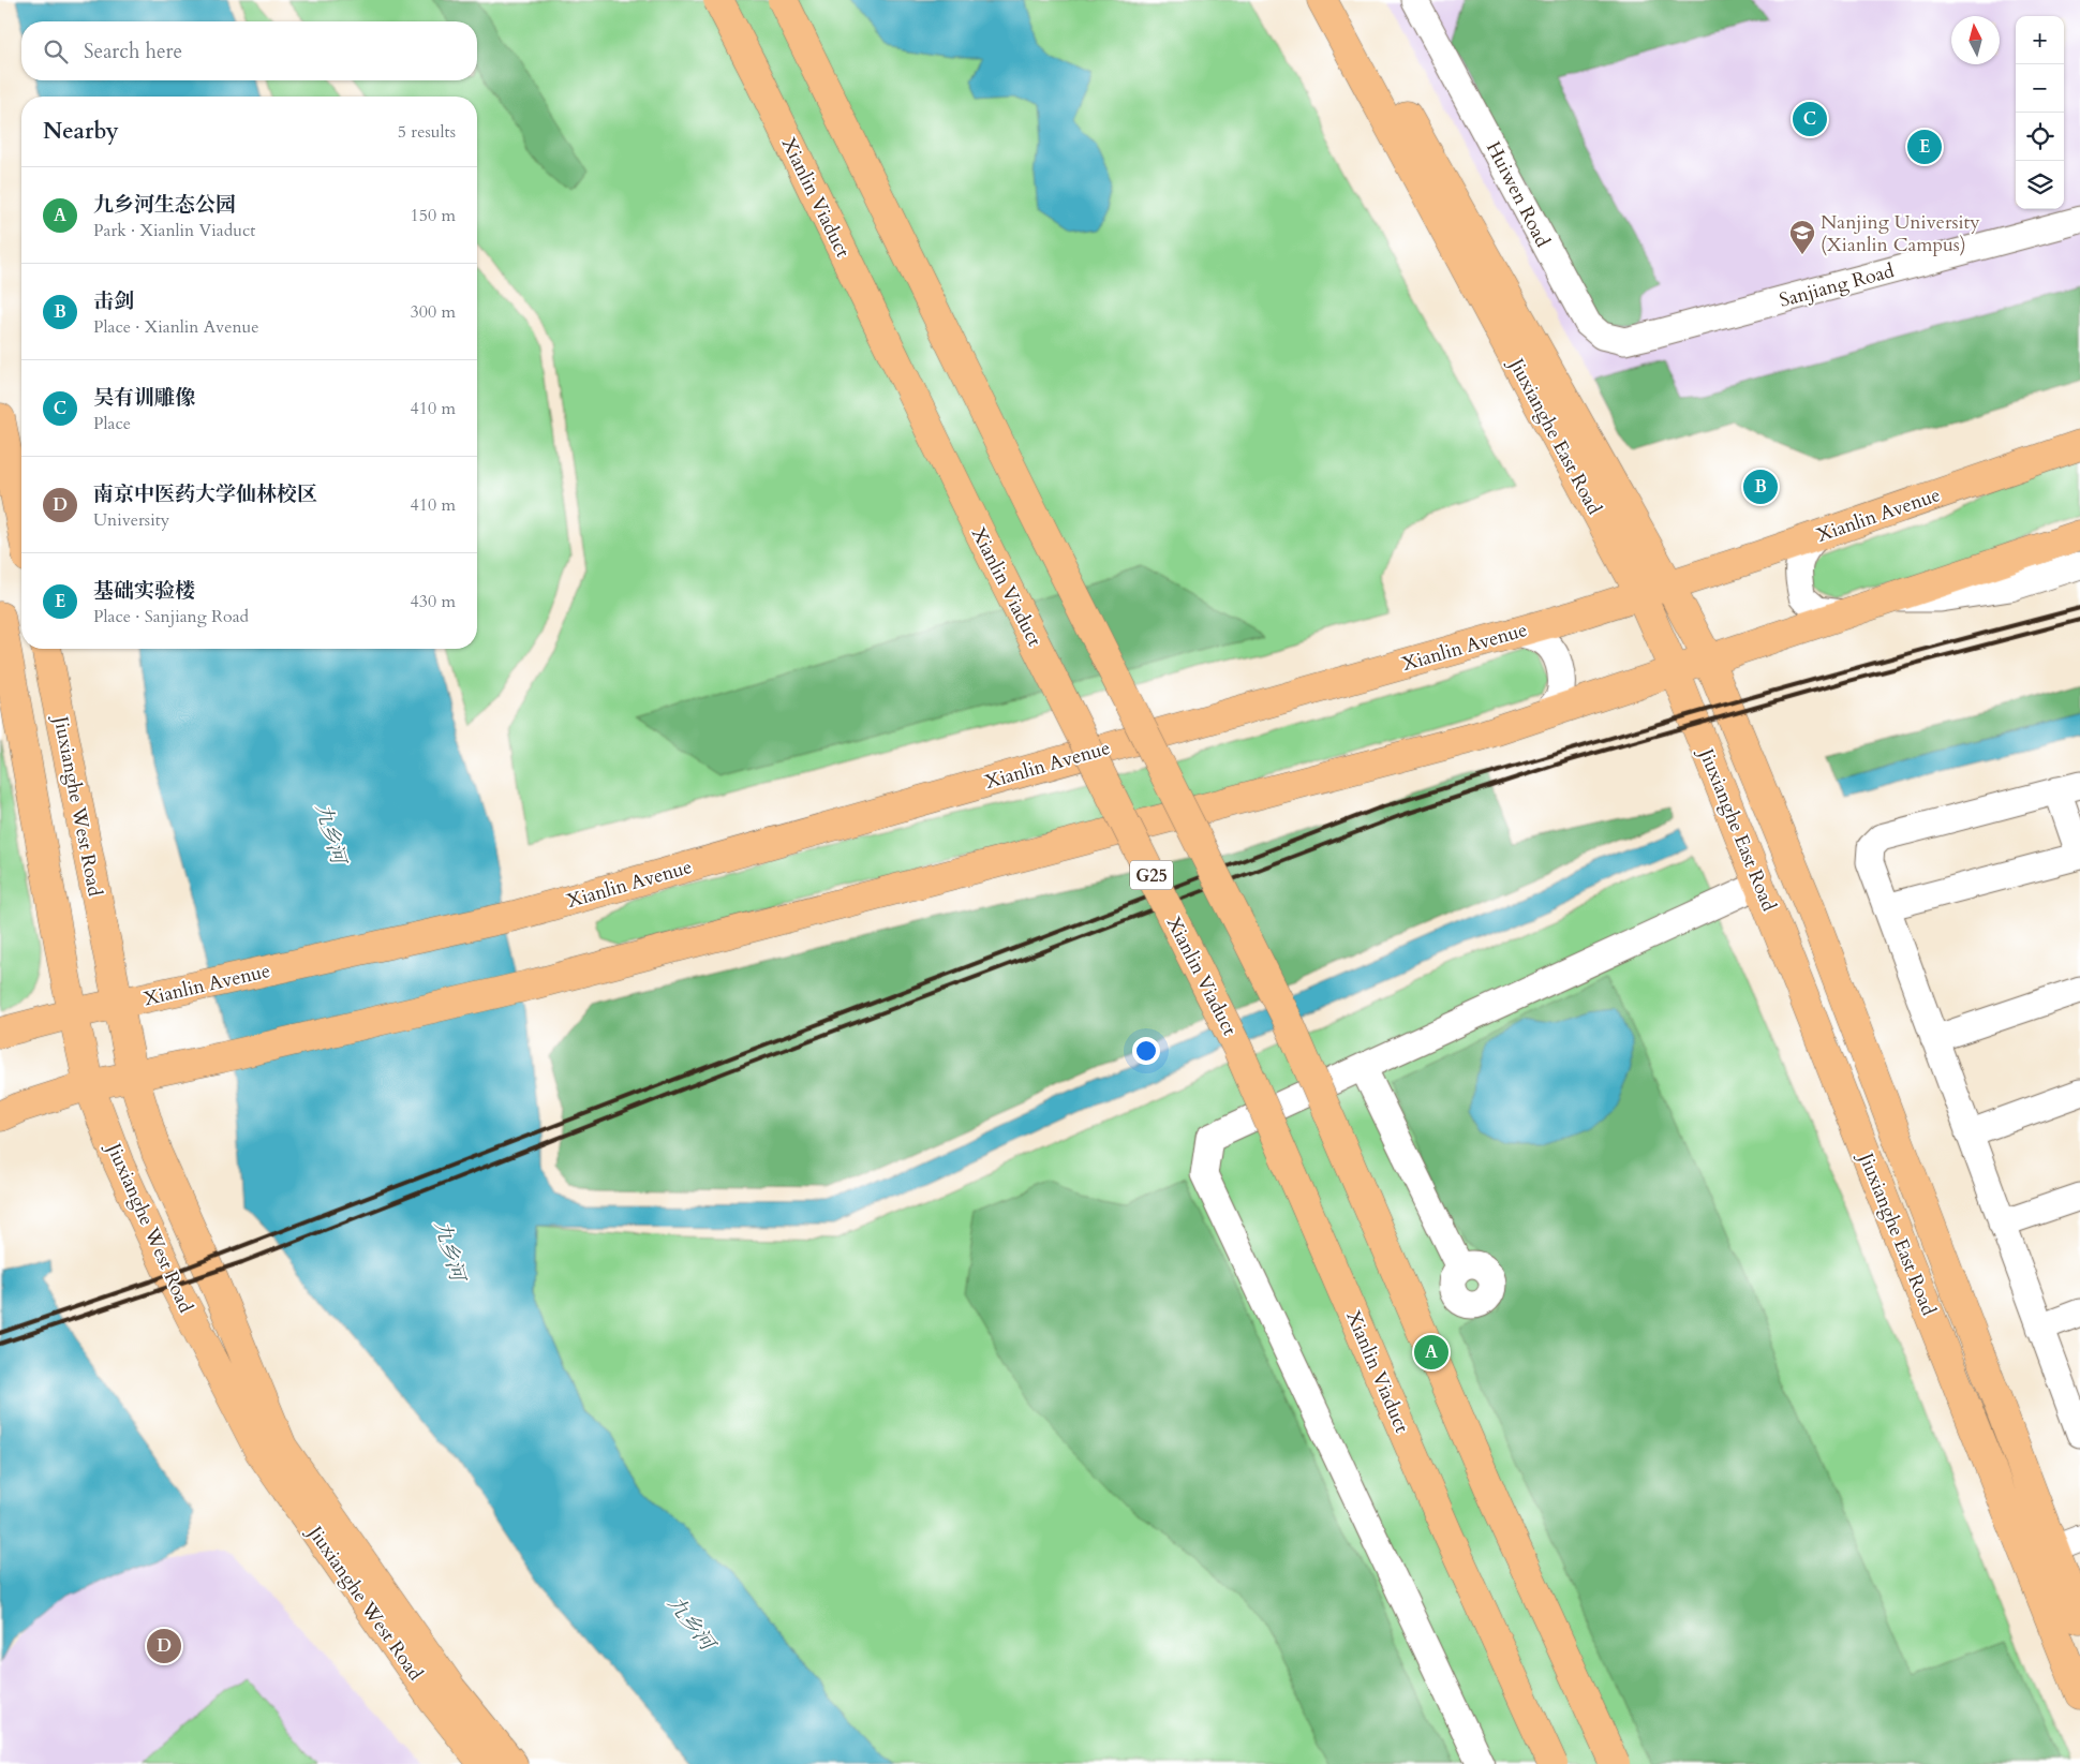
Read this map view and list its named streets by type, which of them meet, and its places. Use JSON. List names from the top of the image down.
{
  "streets": {
    "main road": [
      "Xianlin Viaduct",
      "Jiuxianghe East Road",
      "Xianlin Avenue",
      "Jiuxianghe West Road",
      "G25"
    ],
    "street": ["Huiwen Road", "Sanjiang Road"]
  },
  "crossings": [
    ["Huiwen Road", "Sanjiang Road"],
    ["Jiuxianghe East Road", "Xianlin Avenue"],
    ["Xianlin Avenue", "Jiuxianghe West Road"]
  ],
  "water": ["九乡河"],
  "places": {
    "school or university": ["Nanjing University (Xianlin Campus)"]
  },
  "north": "top",
  "page": {
    "map_buttons": ["+", "−"],
    "search": "Search here",
    "heading": ["Nearby", "5 results"],
    "pins": [
      "C",
      "E",
      "B",
      "A",
      "D"
    ],
    "list": [
      {
        "mark": "A",
        "name": "九乡河生态公园",
        "note": "Park · Xianlin Viaduct",
        "value": "150 m"
      },
      {
        "mark": "B",
        "name": "击剑",
        "note": "Place · Xianlin Avenue",
        "value": "300 m"
      },
      {
        "mark": "C",
        "name": "吴有训雕像",
        "note": "Place",
        "value": "410 m"
      },
      {
        "mark": "D",
        "name": "南京中医药大学仙林校区",
        "note": "University",
        "value": "410 m"
      },
      {
        "mark": "E",
        "name": "基础实验楼",
        "note": "Place · Sanjiang Road",
        "value": "430 m"
      }
    ]
  }
}
